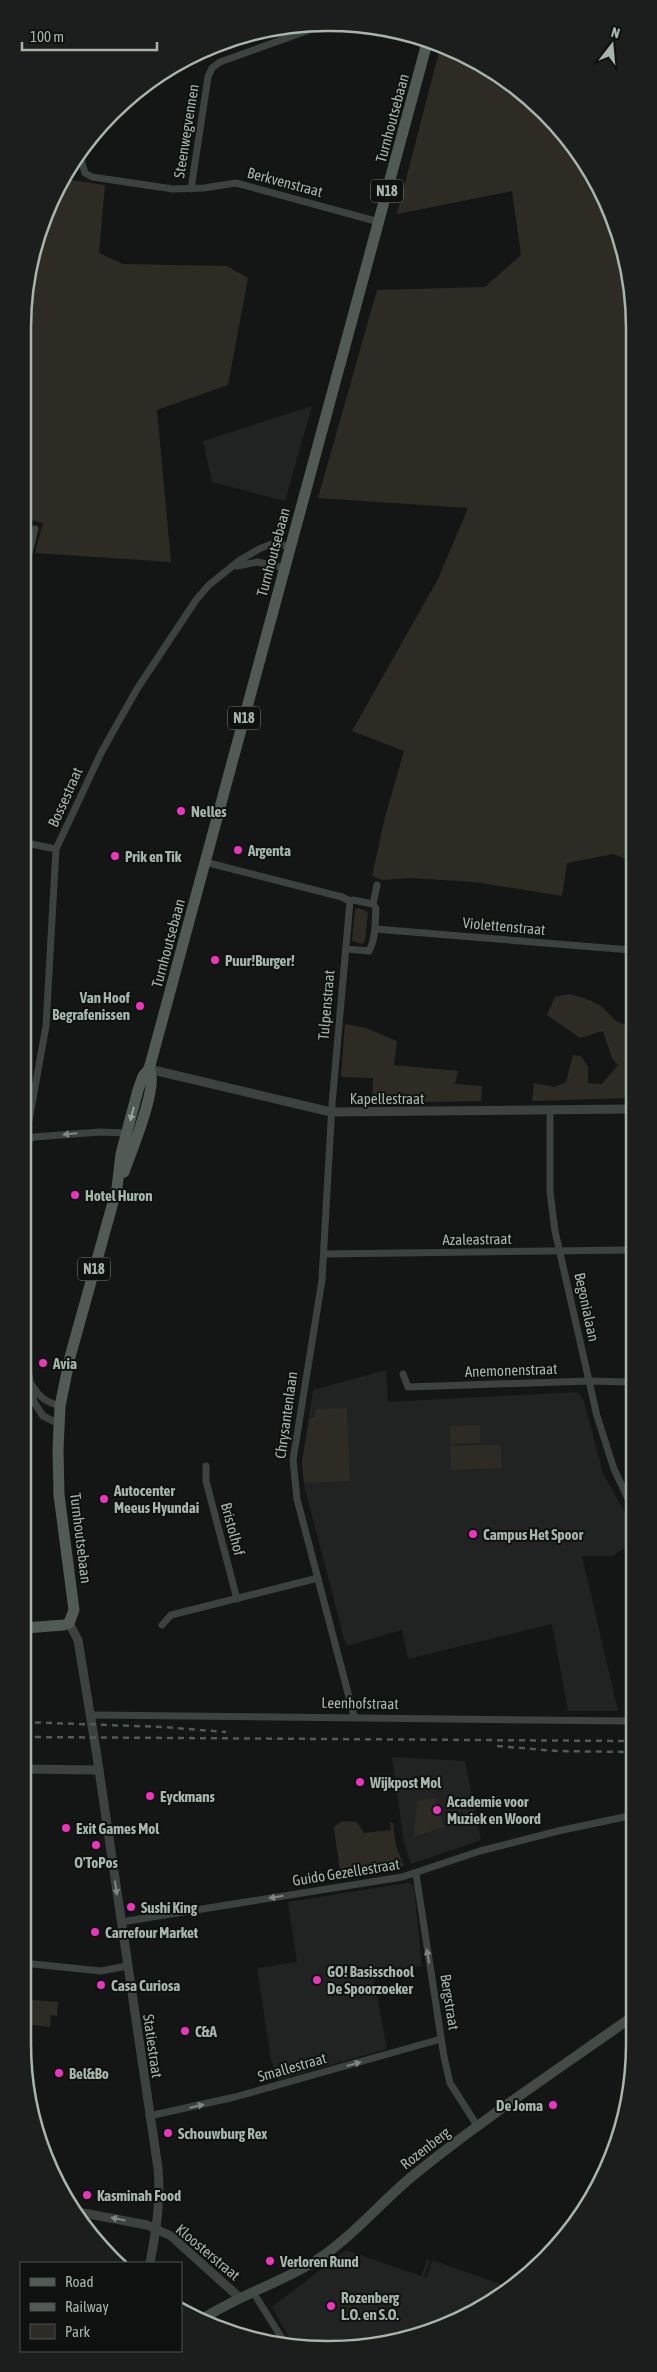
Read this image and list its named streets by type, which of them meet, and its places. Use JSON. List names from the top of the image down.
{
  "streets": {
    "main road": ["Turnhoutsebaan", "N18", "Rozenberg"],
    "street": [
      "Steenwegvennen",
      "Berkvenstraat",
      "Bossestraat",
      "Violettenstraat",
      "Tulpenstraat",
      "Kapellestraat",
      "Azaleastraat",
      "Begonialaan",
      "Anemonenstraat",
      "Chrysantenlaan",
      "Bristolhof",
      "Leenhofstraat",
      "Guido Gezellestraat",
      "Bergstraat",
      "Statiestraat",
      "Smallestraat",
      "Kloosterstraat"
    ]
  },
  "crossings": [
    ["Turnhoutsebaan", "Berkvenstraat"],
    ["Turnhoutsebaan", "Bossestraat"],
    ["Turnhoutsebaan", "Kapellestraat"],
    ["Steenwegvennen", "Berkvenstraat"],
    ["Tulpenstraat", "Kapellestraat"],
    ["Tulpenstraat", "Chrysantenlaan"],
    ["Kapellestraat", "Begonialaan"],
    ["Kapellestraat", "Chrysantenlaan"],
    ["Azaleastraat", "Begonialaan"],
    ["Azaleastraat", "Chrysantenlaan"],
    ["Begonialaan", "Anemonenstraat"],
    ["Chrysantenlaan", "Leenhofstraat"],
    ["Leenhofstraat", "Statiestraat"],
    ["Guido Gezellestraat", "Bergstraat"],
    ["Guido Gezellestraat", "Statiestraat"],
    ["Bergstraat", "Smallestraat"],
    ["Bergstraat", "Rozenberg"],
    ["Statiestraat", "Smallestraat"],
    ["Statiestraat", "Kloosterstraat"],
    ["Rozenberg", "Kloosterstraat"]
  ],
  "one_way": ["Guido Gezellestraat", "Bergstraat", "Smallestraat"],
  "places": [
    "Nelles",
    "Argenta",
    "Prik en Tik",
    "Puur!Burger!",
    "Van Hoof Begrafenissen",
    "Hotel Huron",
    "Avia",
    "Autocenter Meeus Hyundai",
    "Campus Het Spoor",
    "Wijkpost Mol",
    "Eyckmans",
    "Academie voor Muziek en Woord",
    "Exit Games Mol",
    "O'ToPos",
    "Sushi King",
    "Carrefour Market",
    "GO! Basisschool De Spoorzoeker",
    "Casa Curiosa",
    "C&A",
    "Bel&Bo",
    "De Joma",
    "Schouwburg Rex",
    "Kasminah Food",
    "Verloren Rund",
    "Rozenberg L.O. en S.O."
  ],
  "legend": ["Road", "Railway", "Park"],
  "scale_bar": "100 m",
  "north": "top"
}
